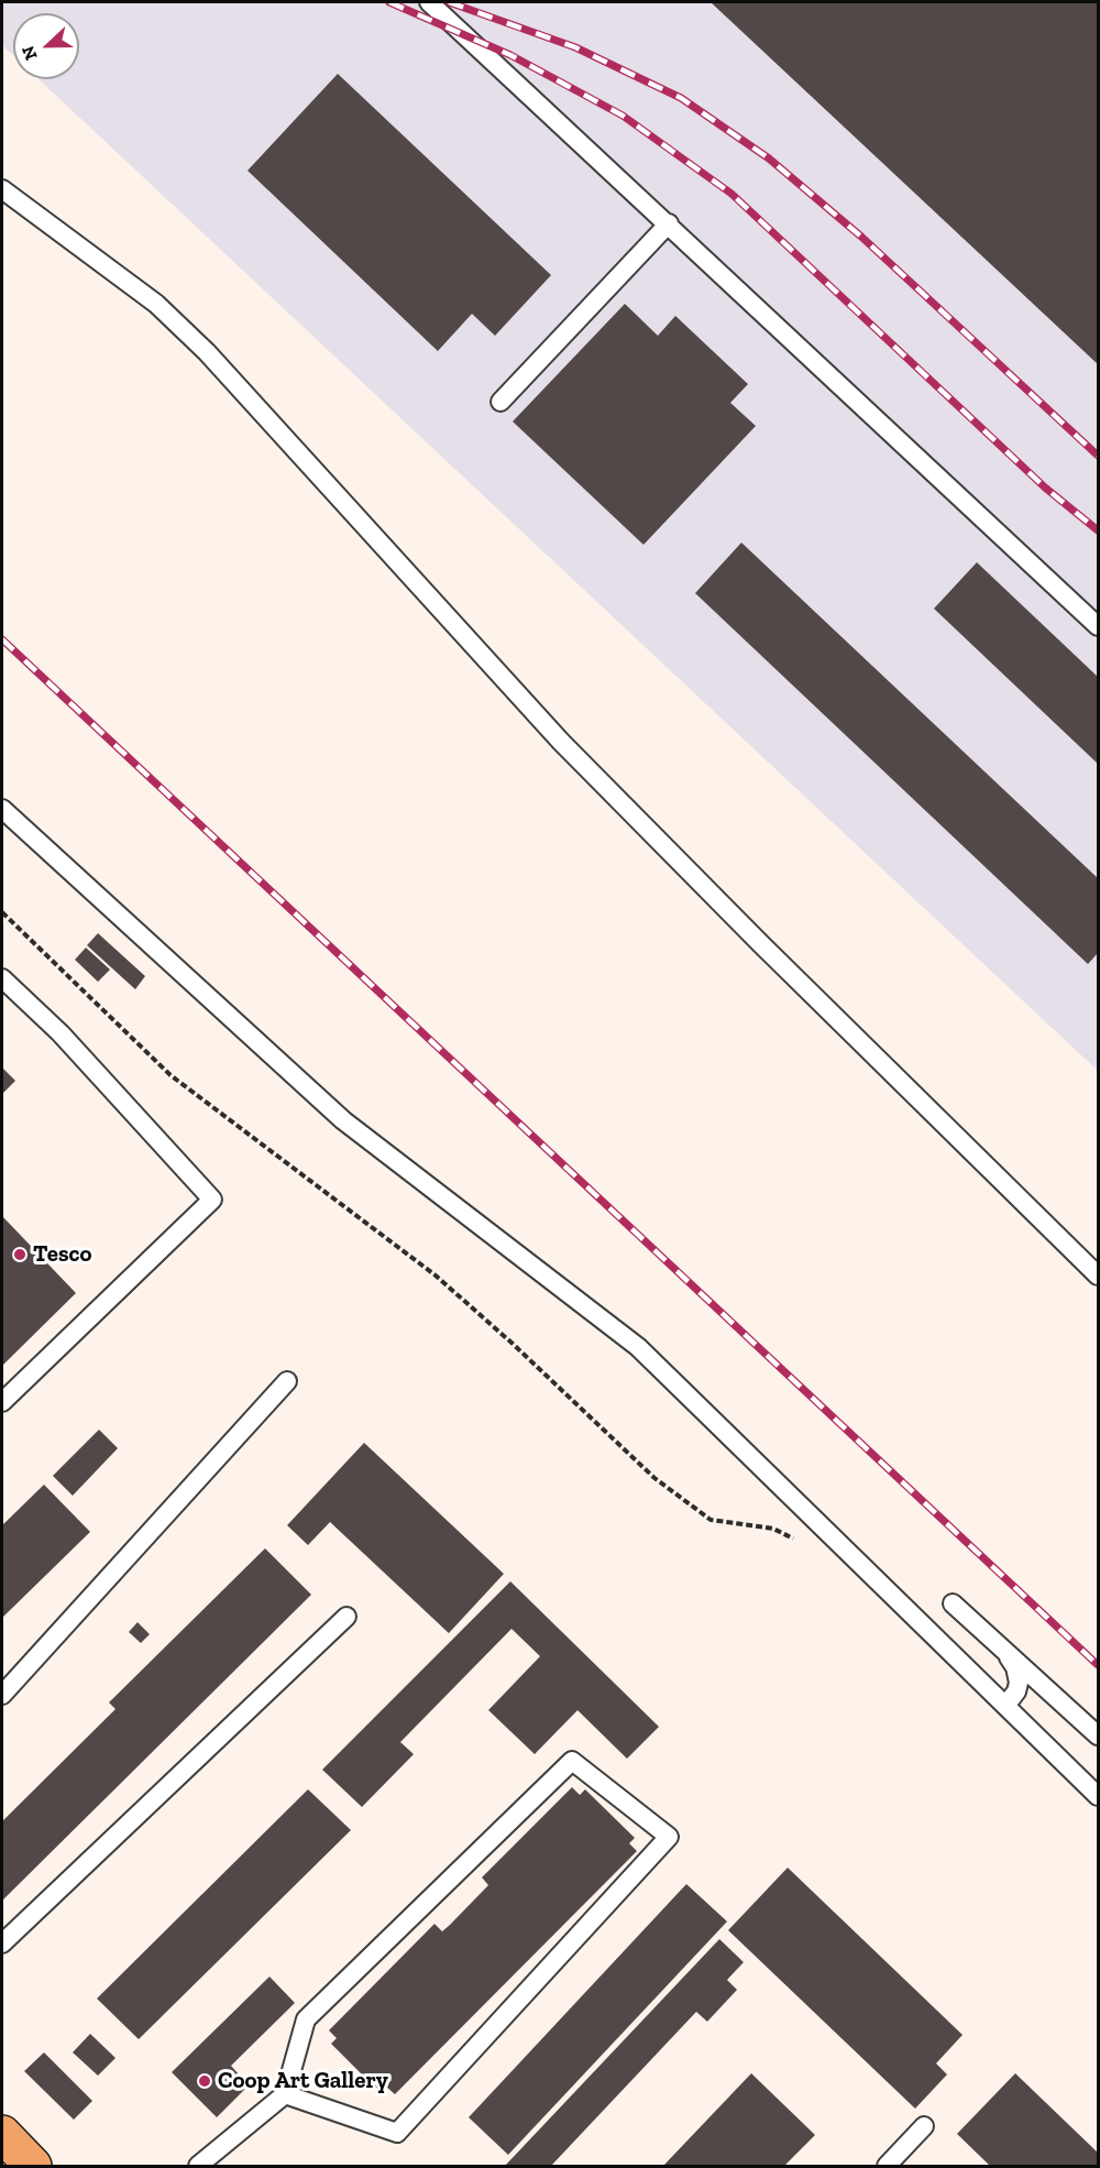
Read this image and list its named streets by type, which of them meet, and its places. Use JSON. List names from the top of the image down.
{
  "places": ["Tesco", "Coop Art Gallery"],
  "north": "left"
}
